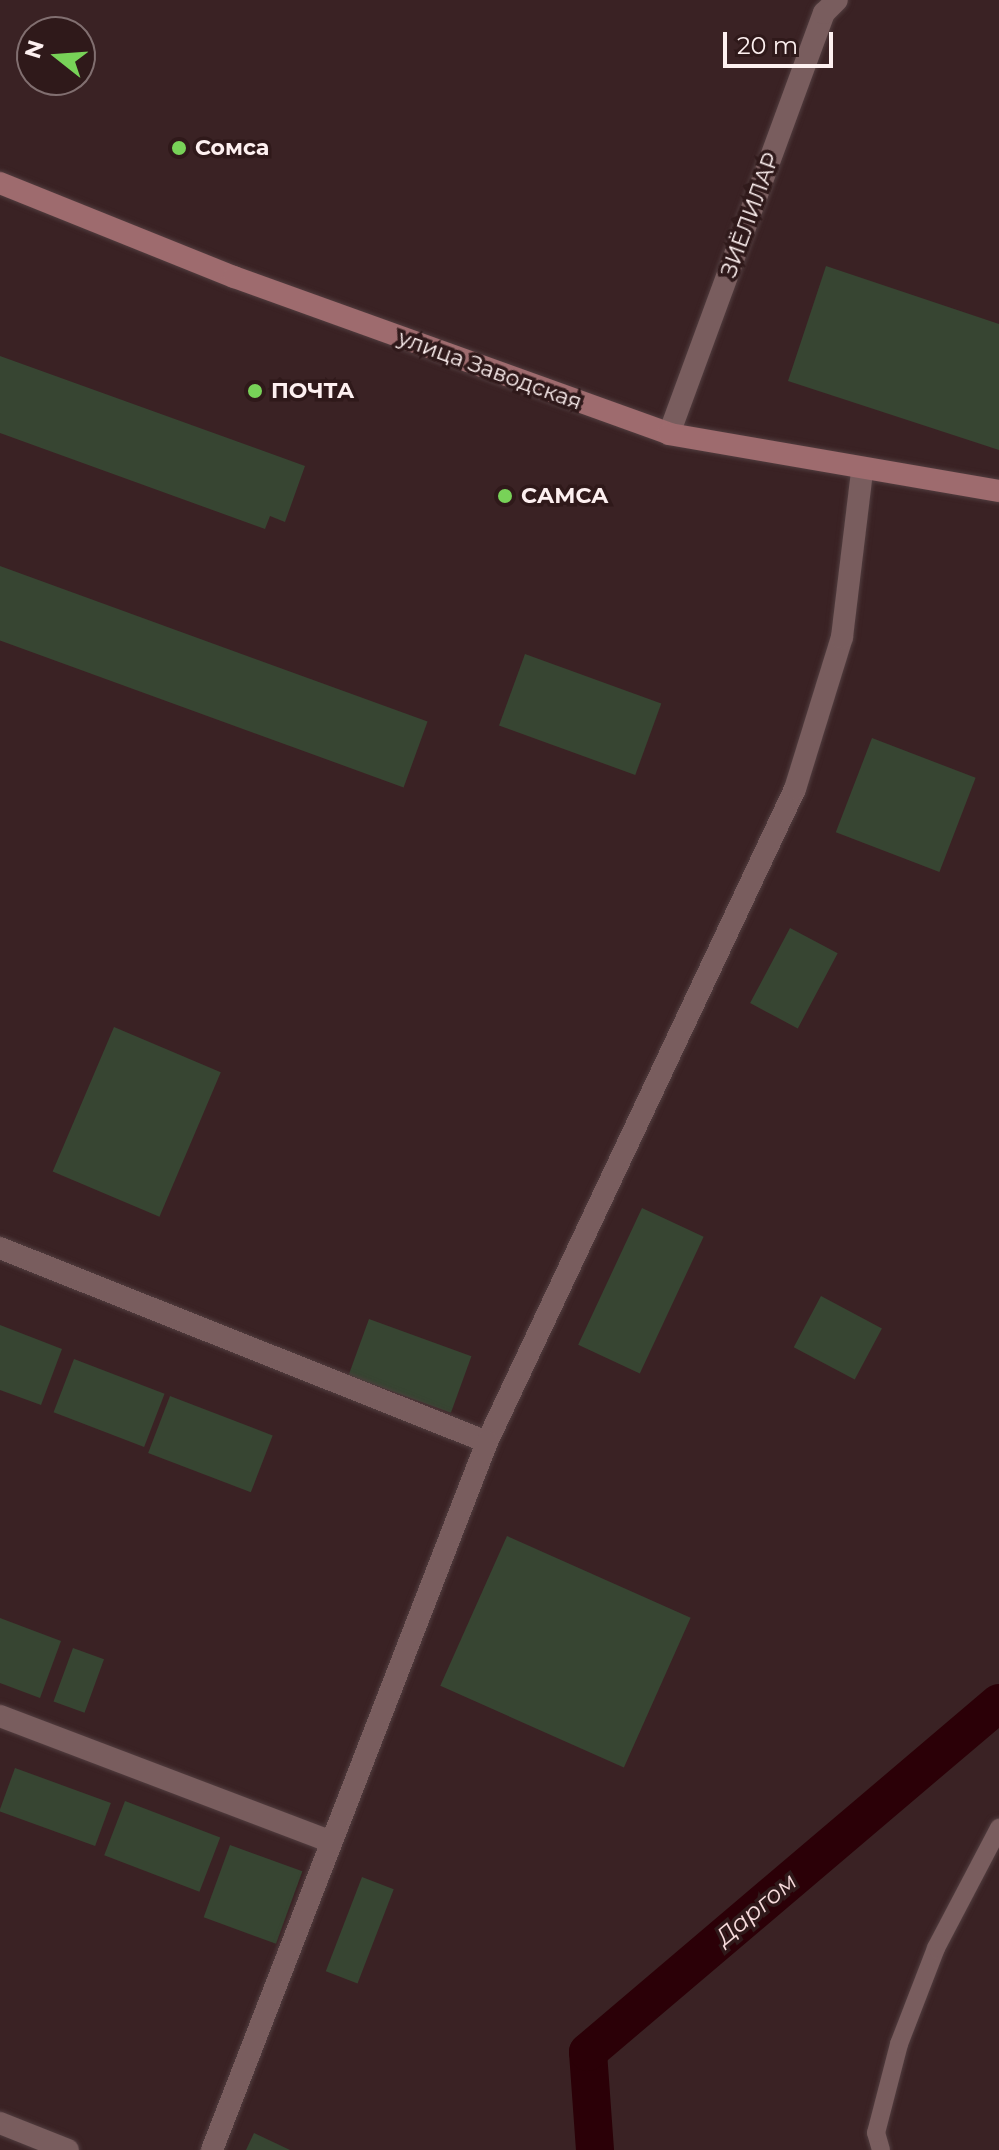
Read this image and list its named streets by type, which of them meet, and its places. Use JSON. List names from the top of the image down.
{
  "streets": {
    "main road": ["улица Заводская"],
    "street": ["ЗИЁЛИЛАР"]
  },
  "crossings": [
    ["ЗИЁЛИЛАР", "улица Заводская"]
  ],
  "water": ["Даргом"],
  "places": ["Сомса", "ПОЧТА", "САМСА"],
  "scale_bar": "20 m",
  "north": "left"
}
